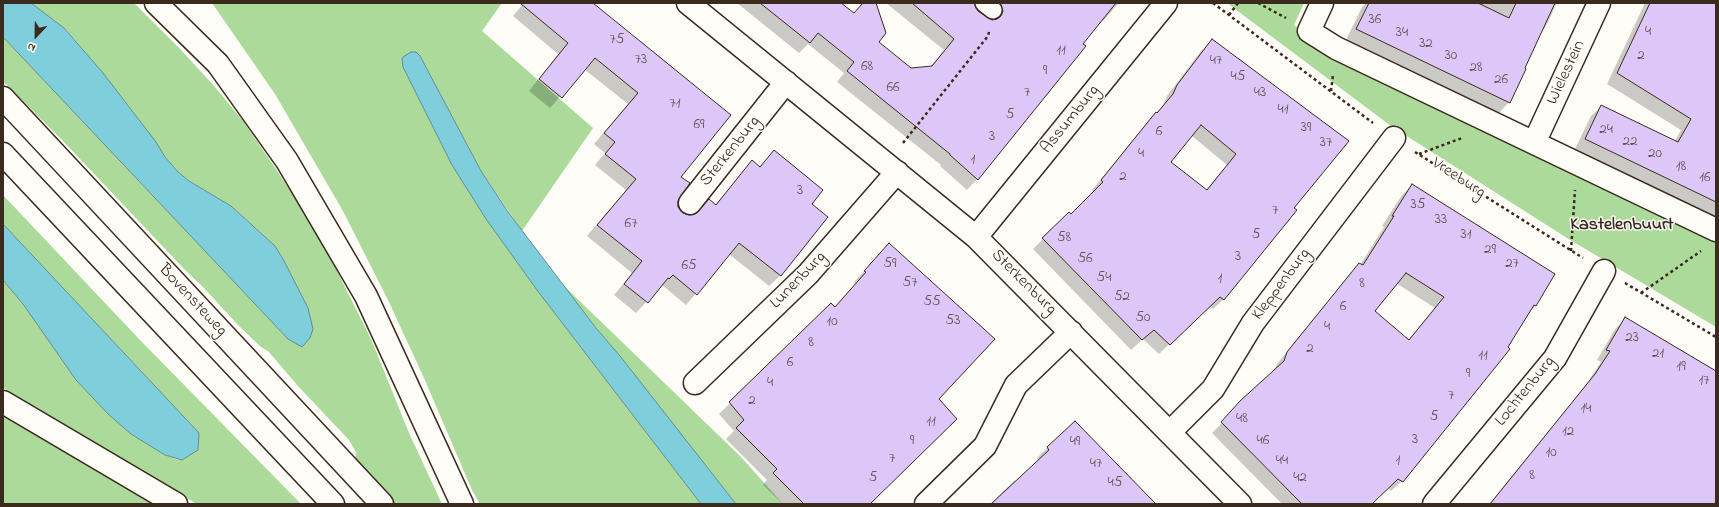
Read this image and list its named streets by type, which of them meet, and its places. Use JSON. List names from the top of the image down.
{
  "streets": {
    "street": [
      "Wielestein",
      "Assumburg",
      "Sterkenburg",
      "Lunenburg",
      "Kleppenburg",
      "Bovensteweg",
      "Lochtenburg"
    ],
    "path": ["Vreeburg"]
  },
  "crossings": [
    ["Assumburg", "Sterkenburg"],
    ["Sterkenburg", "Lunenburg"],
    ["Sterkenburg", "Kleppenburg"],
    ["Vreeburg", "Kleppenburg"],
    ["Vreeburg", "Lochtenburg"]
  ],
  "districts": ["Kastelenbuurt"],
  "house_numbers": [
    "36",
    "4",
    "34",
    "75",
    "32",
    "11",
    "30",
    "2",
    "73",
    "47",
    "68",
    "28",
    "9",
    "45",
    "26",
    "66",
    "7",
    "43",
    "71",
    "41",
    "5",
    "69",
    "39",
    "24",
    "6",
    "3",
    "22",
    "37",
    "4",
    "20",
    "1",
    "18",
    "2",
    "16",
    "3",
    "35",
    "7",
    "33",
    "67",
    "5",
    "31",
    "58",
    "29",
    "3",
    "56",
    "59",
    "27",
    "65",
    "54",
    "1",
    "57",
    "8",
    "52",
    "55",
    "6",
    "50",
    "53",
    "10",
    "4",
    "23",
    "8",
    "2",
    "21",
    "11",
    "6",
    "19",
    "9",
    "17",
    "4",
    "7",
    "2",
    "14",
    "5",
    "48",
    "11",
    "12",
    "3",
    "9",
    "46",
    "49",
    "10",
    "7",
    "44",
    "1",
    "47",
    "8",
    "5",
    "42",
    "45"
  ],
  "north": "bottom"
}
